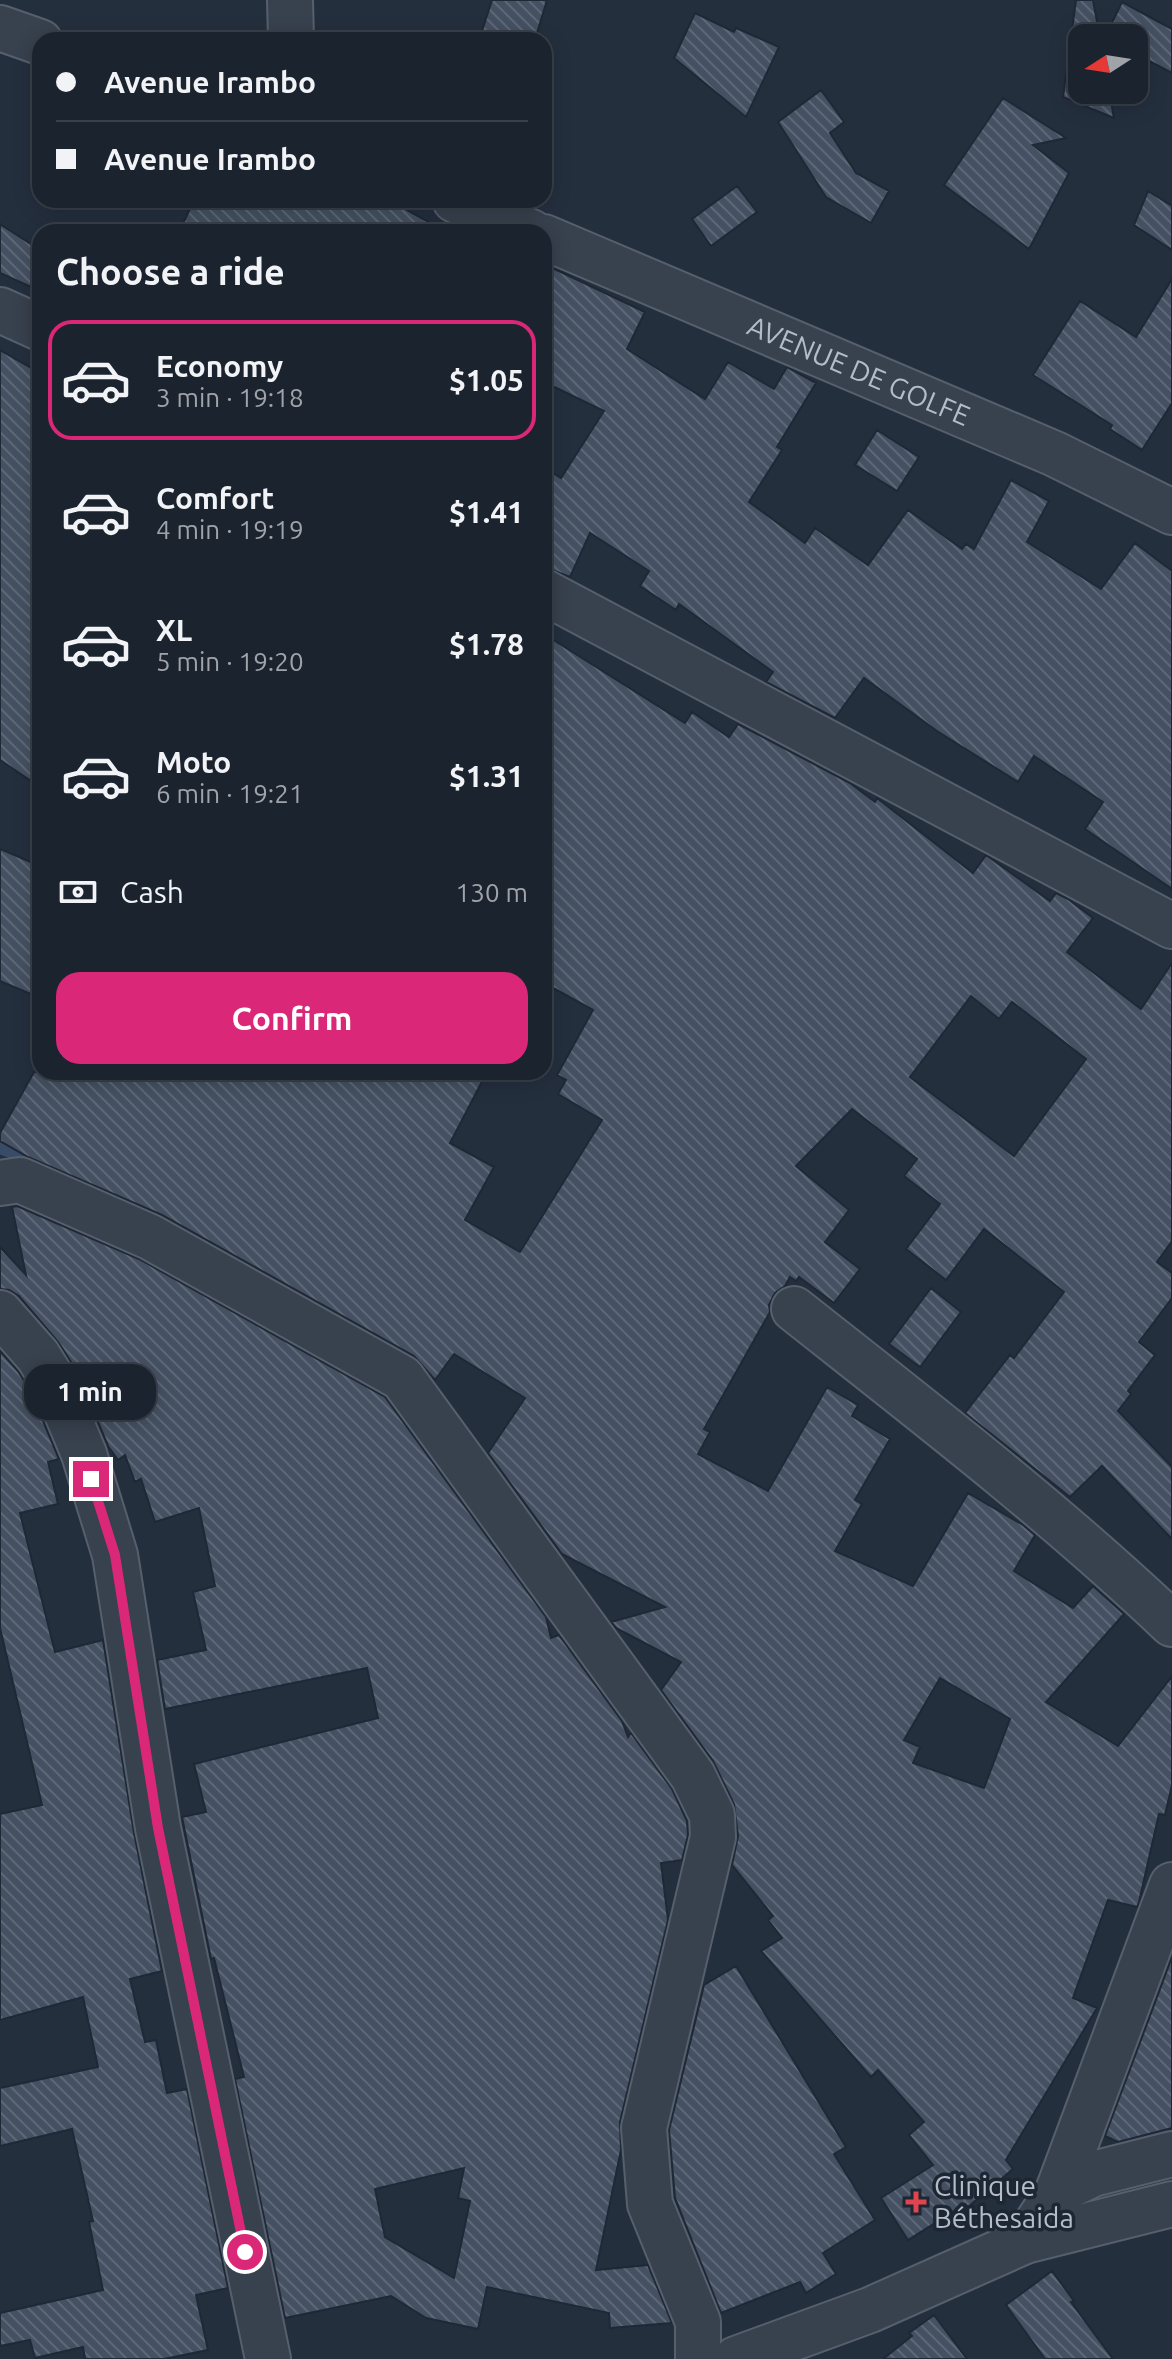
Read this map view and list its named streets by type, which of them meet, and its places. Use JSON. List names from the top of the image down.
{
  "streets": {
    "street": ["AVENUE DE GOLFE"]
  },
  "places": {
    "health": ["Clinique Béthesaida"]
  },
  "north": "left",
  "page": {
    "banner": ["Avenue Irambo", "Avenue Irambo"],
    "heading": "Choose a ride",
    "list": [
      {
        "name": "Economy",
        "note": "3 min · 19:18",
        "value": "$1.05"
      },
      {
        "name": "Comfort",
        "note": "4 min · 19:19",
        "value": "$1.41"
      },
      {
        "name": "XL",
        "note": "5 min · 19:20",
        "value": "$1.78"
      },
      {
        "name": "Moto",
        "note": "6 min · 19:21",
        "value": "$1.31"
      }
    ],
    "pay": ["Cash", "130 m"],
    "buttons": "Confirm",
    "bubble": "1 min"
  }
}
